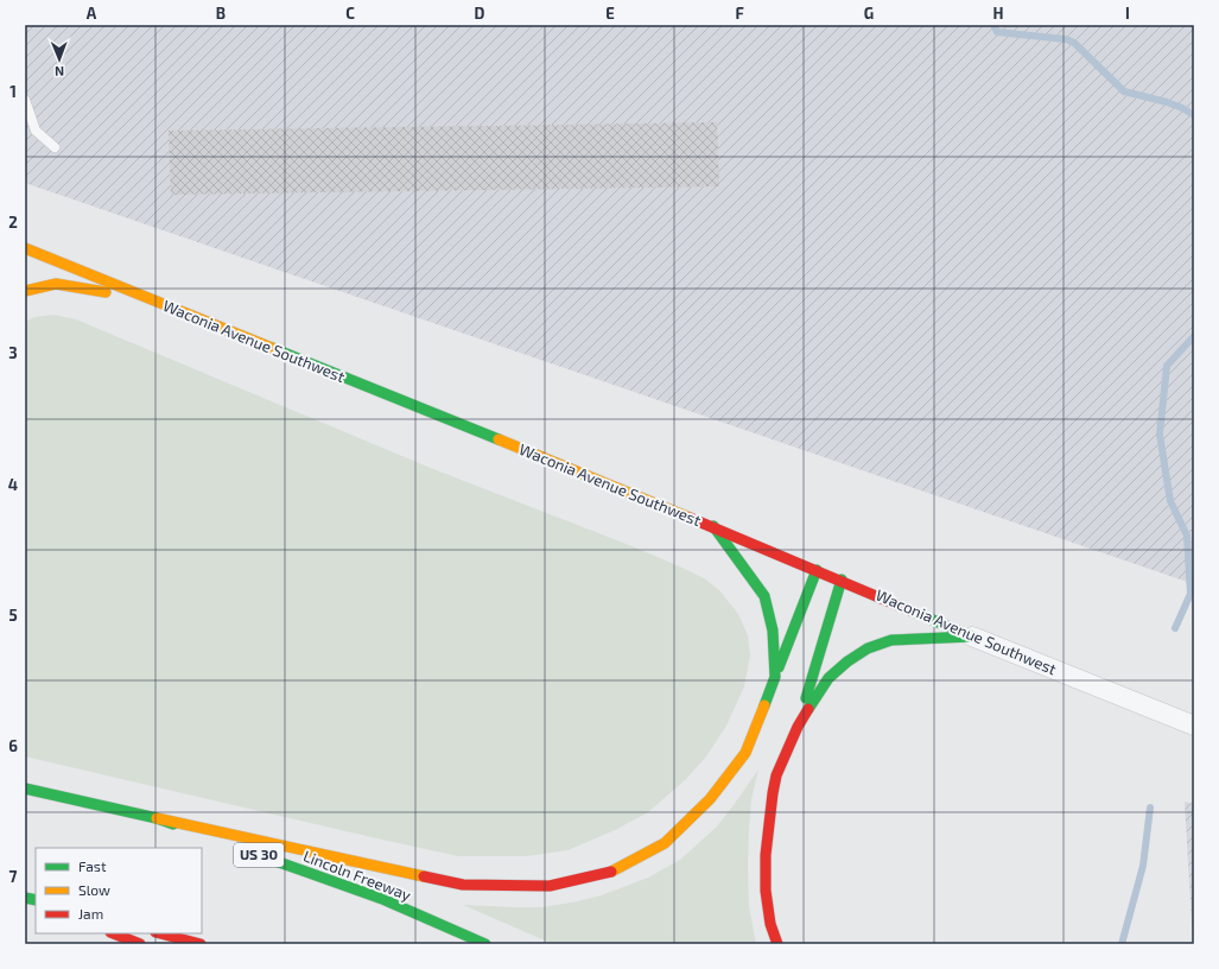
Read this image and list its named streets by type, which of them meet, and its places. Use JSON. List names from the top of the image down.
{
  "streets": {
    "main road": ["Waconia Avenue Southwest", "US 30", "Lincoln Freeway"]
  },
  "legend": ["Fast", "Slow", "Jam"],
  "north": "bottom",
  "grid": {
    "columns": [
      "A",
      "B",
      "C",
      "D",
      "E",
      "F",
      "G",
      "H",
      "I"
    ],
    "rows": [
      "1",
      "2",
      "3",
      "4",
      "5",
      "6",
      "7"
    ]
  }
}
